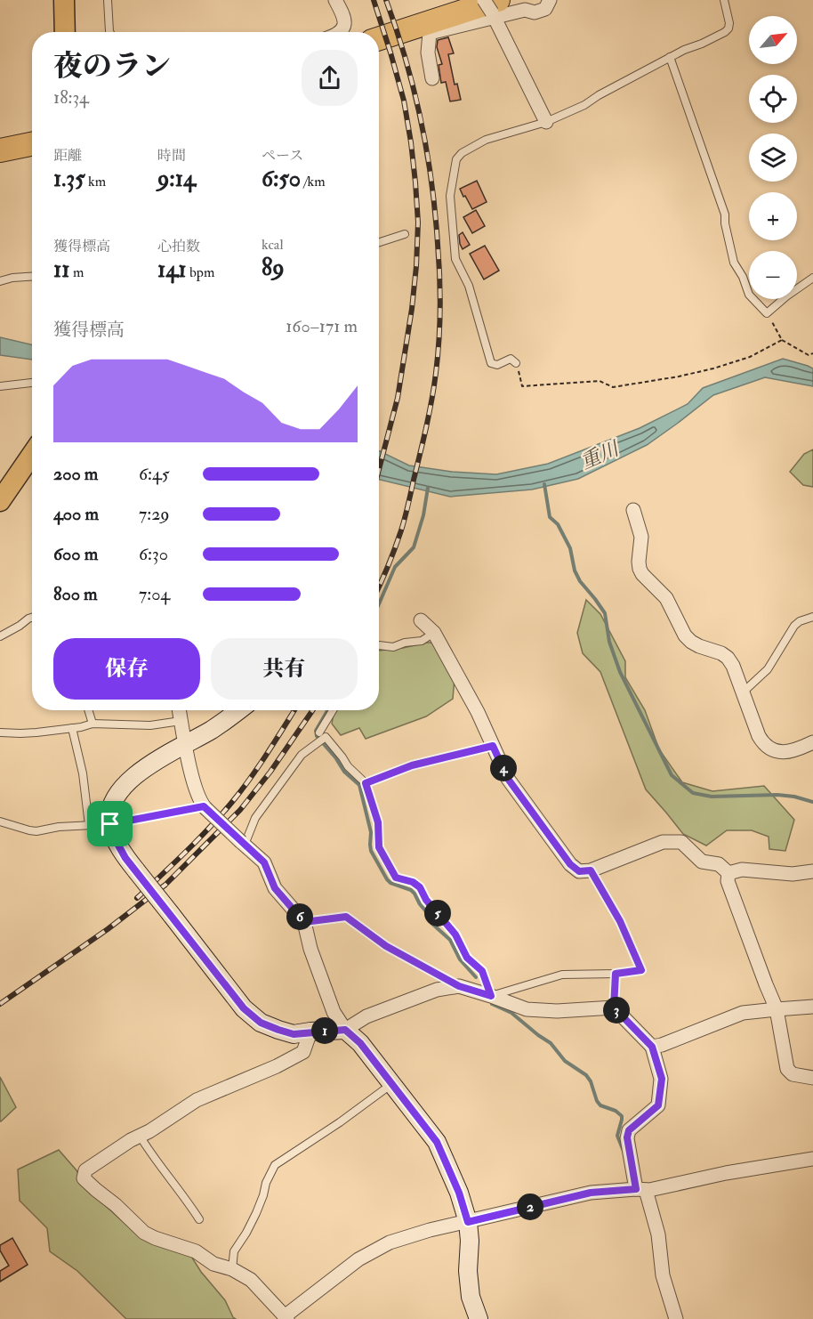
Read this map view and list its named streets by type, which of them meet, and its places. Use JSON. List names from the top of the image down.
{
  "water": ["重川"],
  "north": "top right",
  "page": {
    "map_buttons": ["+", "−"],
    "heading": ["夜のラン", "18:34"],
    "stats": [
      ["距離", "1.35 km"],
      ["時間", "9:14"],
      ["ペース", "6:50 /km"],
      ["獲得標高", "11 m"],
      ["心拍数", "141 bpm"],
      ["kcal", "89"]
    ],
    "chart": ["獲得標高", "160–171 m"],
    "list": [
      {
        "name": "200 m",
        "note": "6:45"
      },
      {
        "name": "400 m",
        "note": "7:29"
      },
      {
        "name": "600 m",
        "note": "6:30"
      },
      {
        "name": "800 m",
        "note": "7:04"
      }
    ],
    "buttons": ["保存", "共有"],
    "pins": [
      "4",
      "5",
      "6",
      "3",
      "1",
      "2"
    ]
  }
}
